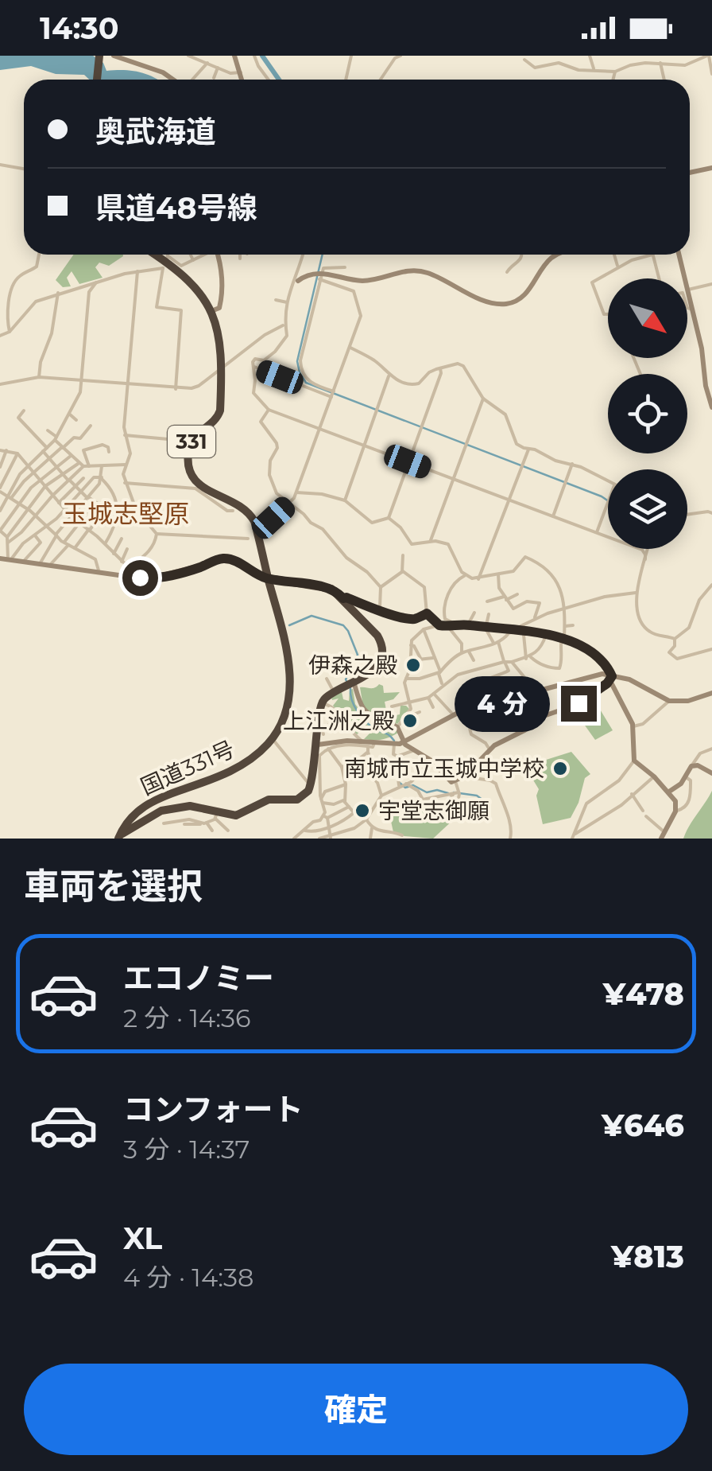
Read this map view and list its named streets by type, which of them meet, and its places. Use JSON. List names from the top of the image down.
{
  "streets": {
    "highway": ["331", "国道331号"]
  },
  "crossings": [
    ["331", "国道331号"]
  ],
  "districts": ["玉城志堅原"],
  "places": [
    "伊森之殿",
    "上江洲之殿",
    "南城市立玉城中学校",
    "宇堂志御願"
  ],
  "north": "bottom right",
  "page": {
    "status": "14:30",
    "banner": ["奥武海道", "県道48号線"],
    "bubble": "4 分",
    "heading": "車両を選択",
    "list": [
      {
        "name": "エコノミー",
        "note": "2 分 · 14:36",
        "value": "¥478"
      },
      {
        "name": "コンフォート",
        "note": "3 分 · 14:37",
        "value": "¥646"
      },
      {
        "name": "XL",
        "note": "4 分 · 14:38",
        "value": "¥813"
      }
    ],
    "buttons": "確定"
  }
}
